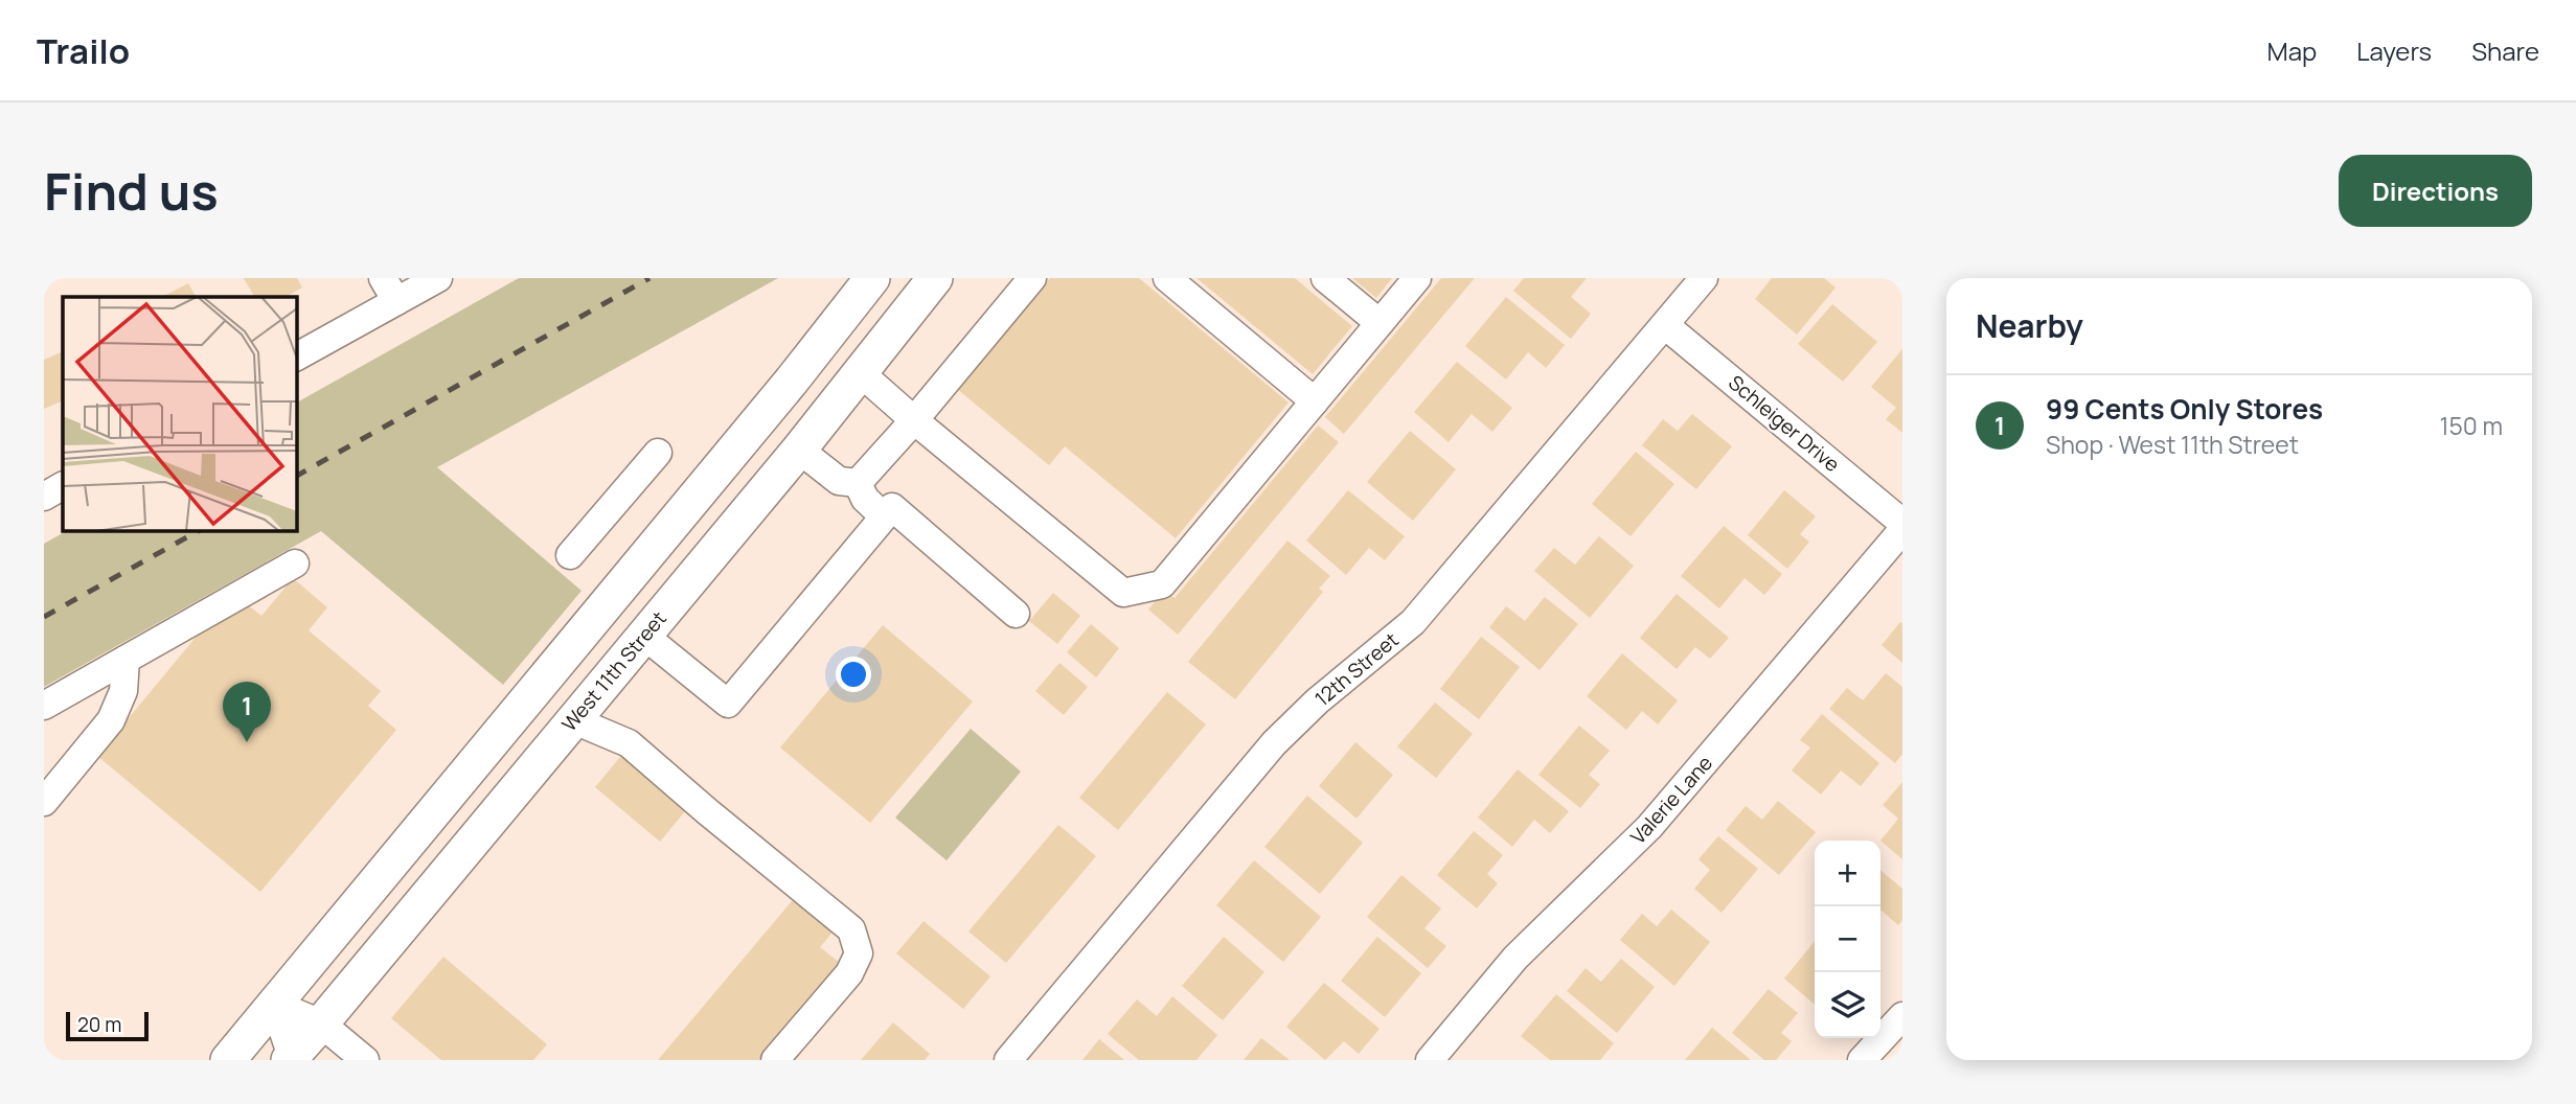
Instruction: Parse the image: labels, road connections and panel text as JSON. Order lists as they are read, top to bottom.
{
  "streets": {
    "main road": ["West 11th Street"],
    "street": ["Schleiger Drive", "12th Street", "Valerie Lane"]
  },
  "crossings": [
    ["Schleiger Drive", "12th Street"]
  ],
  "scale_bar": "20 m",
  "page": {
    "header": "Trailo",
    "nav": ["Map", "Layers", "Share"],
    "buttons": "Directions",
    "title": "Find us",
    "heading": "Nearby",
    "list": [
      {
        "mark": "1",
        "name": "99 Cents Only Stores",
        "note": "Shop · West 11th Street",
        "value": "150 m"
      }
    ],
    "pins": "1",
    "map_buttons": ["+", "−"],
    "scale": "20 m"
  }
}
